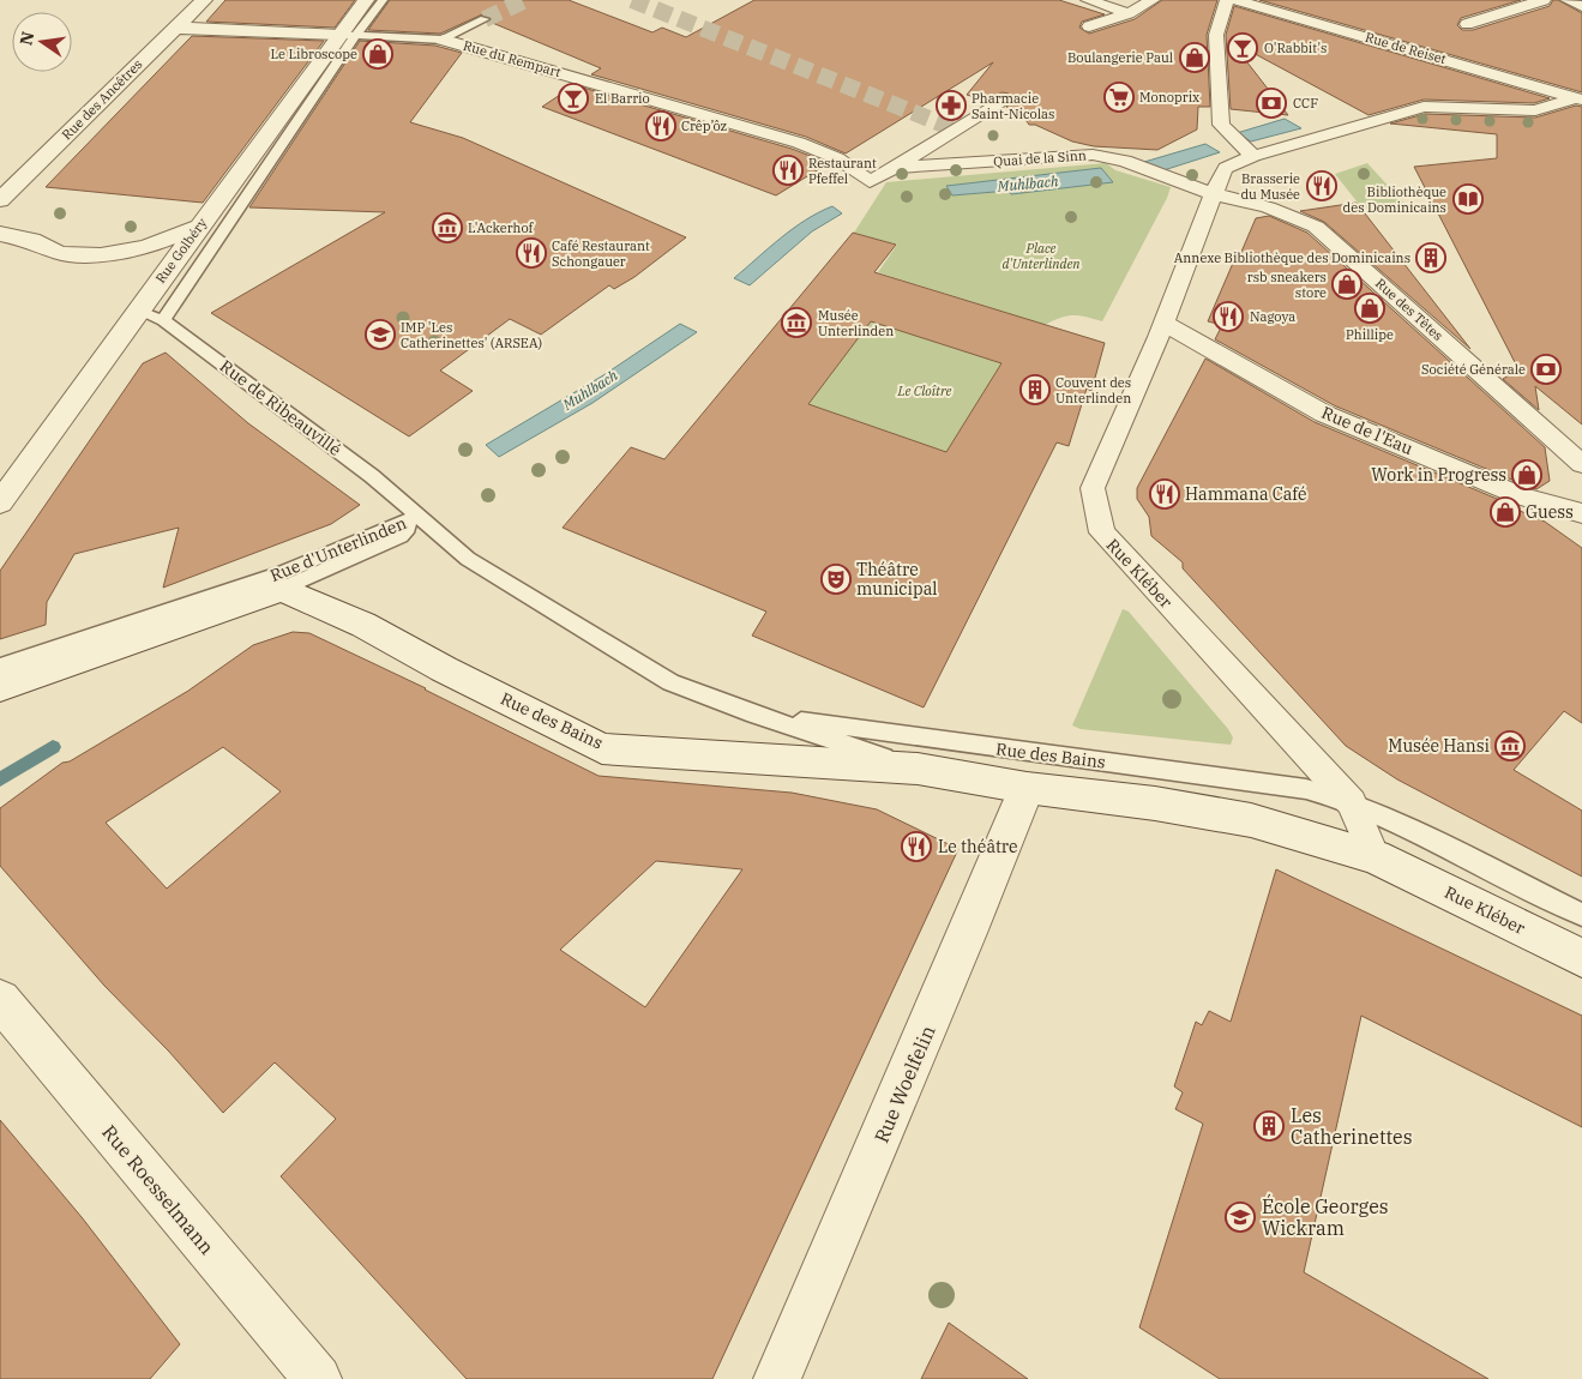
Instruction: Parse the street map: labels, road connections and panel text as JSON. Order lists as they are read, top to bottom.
{
  "streets": {
    "street": [
      "Rue de Reiset",
      "Rue du Rempart",
      "Rue des Ancêtres",
      "Quai de la Sinn",
      "Rue Golbéry",
      "Rue des Têtes",
      "Rue de l'Eau",
      "Rue d'Unterlinden",
      "Rue Kléber",
      "Rue des Bains",
      "Rue Woelfelin",
      "Rue Roesselmann"
    ],
    "lane": ["Rue de Ribeauvillé"]
  },
  "crossings": [
    ["Rue de Reiset", "Rue Kléber"],
    ["Rue du Rempart", "Rue des Ancêtres"],
    ["Rue du Rempart", "Quai de la Sinn"],
    ["Rue du Rempart", "Rue Golbéry"],
    ["Quai de la Sinn", "Rue des Têtes"],
    ["Quai de la Sinn", "Rue Kléber"],
    ["Rue Golbéry", "Rue de Ribeauvillé"],
    ["Rue des Têtes", "Rue Kléber"],
    ["Rue de Ribeauvillé", "Rue d'Unterlinden"],
    ["Rue de Ribeauvillé", "Rue des Bains"],
    ["Rue de l'Eau", "Rue Kléber"],
    ["Rue d'Unterlinden", "Rue des Bains"],
    ["Rue Kléber", "Rue des Bains"],
    ["Rue des Bains", "Rue Woelfelin"]
  ],
  "water": ["Muhlbach"],
  "parks": ["Place d'Unterlinden", "Le Cloître"],
  "places": {
    "bar": ["O'Rabbit's", "El Barrio"],
    "shop": [
      "Le Libroscope",
      "Boulangerie Paul",
      "rsb sneakers store",
      "Phillipe",
      "Work in Progress",
      "Guess"
    ],
    "supermarket": ["Monoprix"],
    "bank": ["CCF", "Société Générale"],
    "pharmacy": ["Pharmacie Saint-Nicolas"],
    "restaurant": [
      "Crêp’ôz",
      "Restaurant Pfeffel",
      "Brasserie du Musée",
      "Café Restaurant Schongauer",
      "Nagoya",
      "Hammana Café",
      "Le théâtre"
    ],
    "library": ["Bibliothèque des Dominicains"],
    "museum": ["L'Ackerhof", "Musée Unterlinden", "Musée Hansi"],
    "building": ["Annexe Bibliothèque des Dominicains", "Couvent des Unterlinden", "Les Catherinettes"],
    "school or university": ["IMP 'Les Catherinettes' (ARSEA)", "École Georges Wickram"],
    "theatre": ["Théâtre municipal"]
  },
  "north": "left"
}
